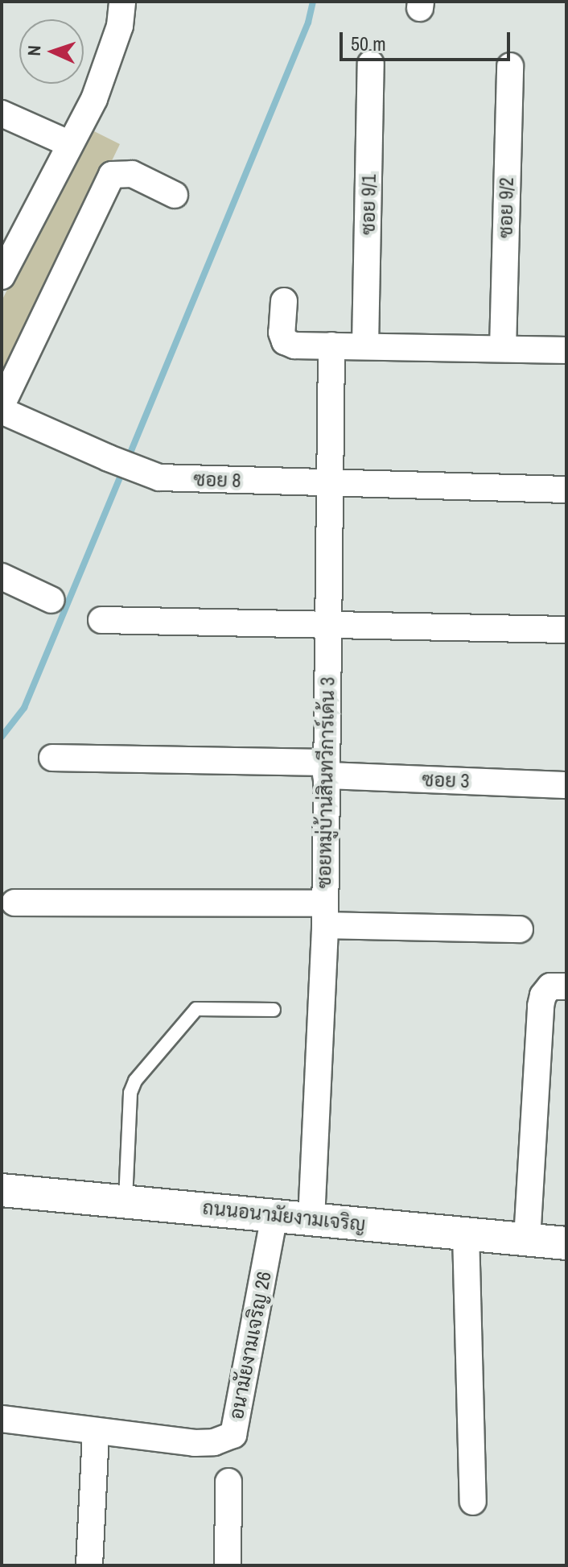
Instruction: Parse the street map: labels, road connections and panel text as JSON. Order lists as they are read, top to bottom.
{
  "streets": {
    "street": [
      "ซอย 9/1",
      "ซอย 9/2",
      "ซอย 8",
      "ซอย 3",
      "ซอยหมู่บ้าน่สินทวีการ์เด้น 3",
      "ถนนอนามัยงามเจริญ",
      "อนามัยงามเจริญ 26"
    ]
  },
  "crossings": [
    ["ซอย 8", "ซอยหมู่บ้าน่สินทวีการ์เด้น 3"],
    ["ซอย 3", "ซอยหมู่บ้าน่สินทวีการ์เด้น 3"],
    ["ซอยหมู่บ้าน่สินทวีการ์เด้น 3", "ถนนอนามัยงามเจริญ"],
    ["ถนนอนามัยงามเจริญ", "อนามัยงามเจริญ 26"]
  ],
  "scale_bar": "50 m",
  "north": "left"
}
